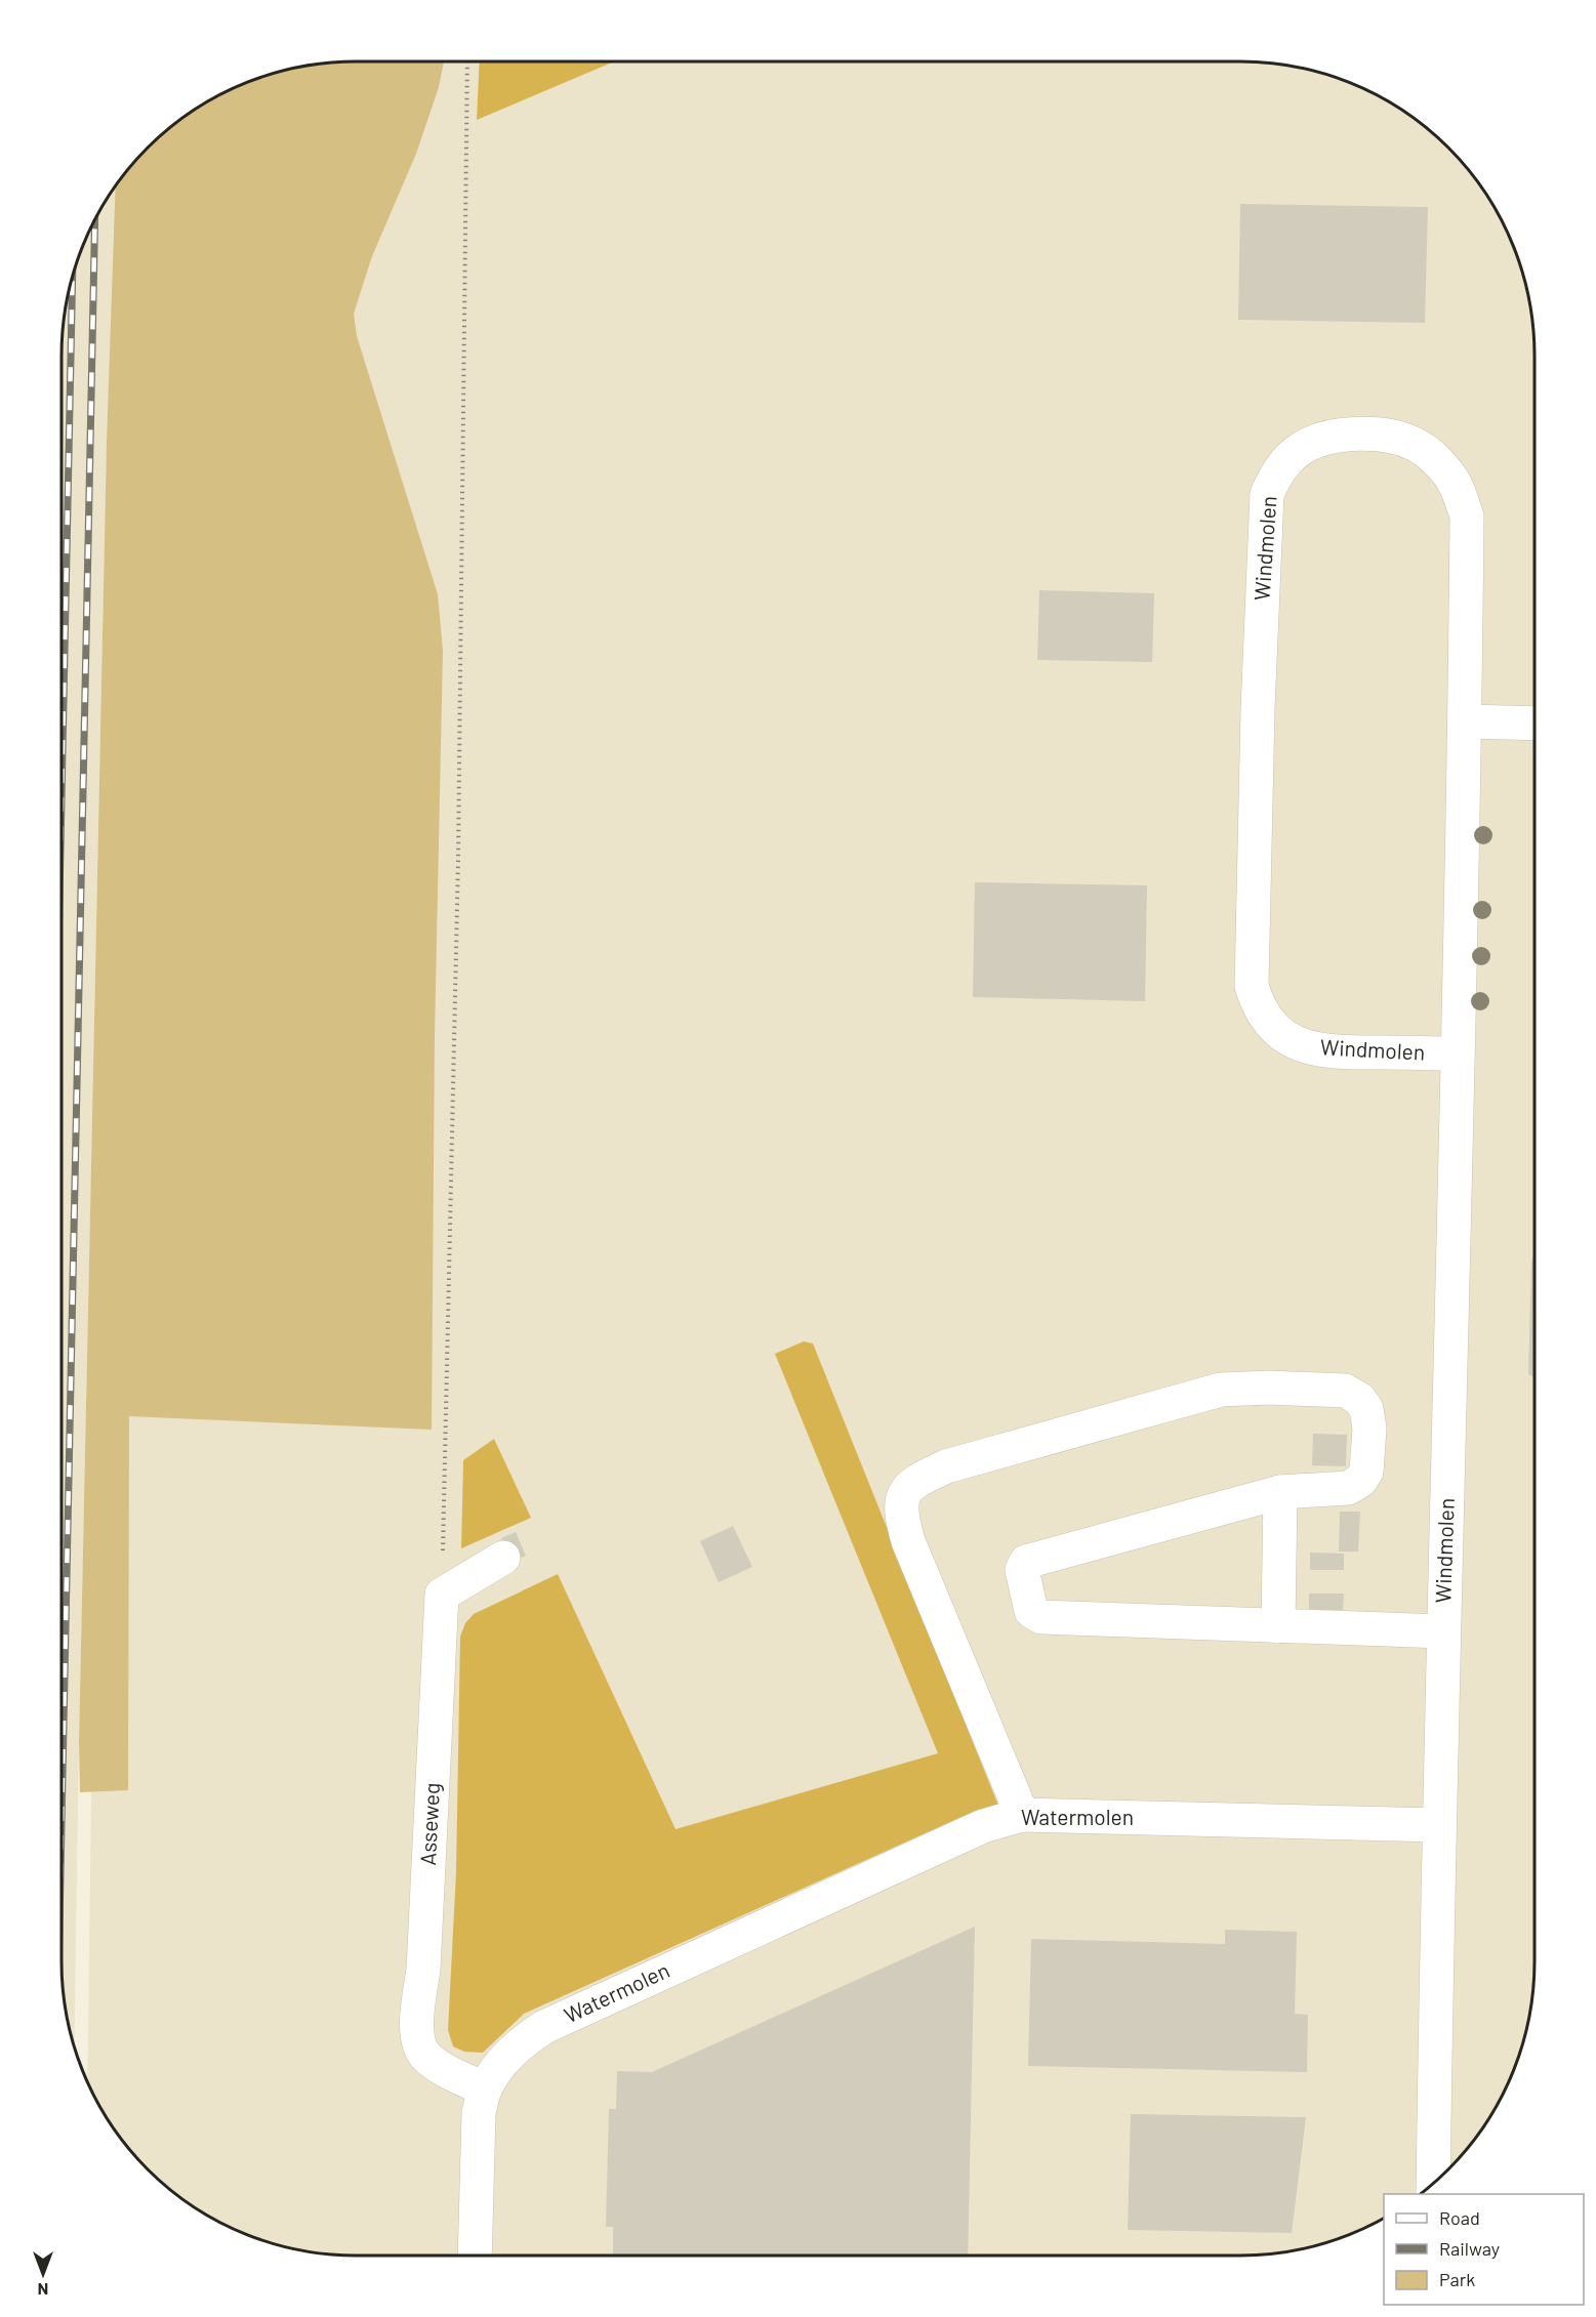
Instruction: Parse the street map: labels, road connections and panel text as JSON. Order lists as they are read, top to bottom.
{
  "streets": {
    "street": ["Windmolen", "Watermolen", "Asseweg"]
  },
  "crossings": [
    ["Windmolen", "Watermolen"],
    ["Watermolen", "Asseweg"]
  ],
  "legend": ["Road", "Railway", "Park"],
  "north": "bottom"
}
